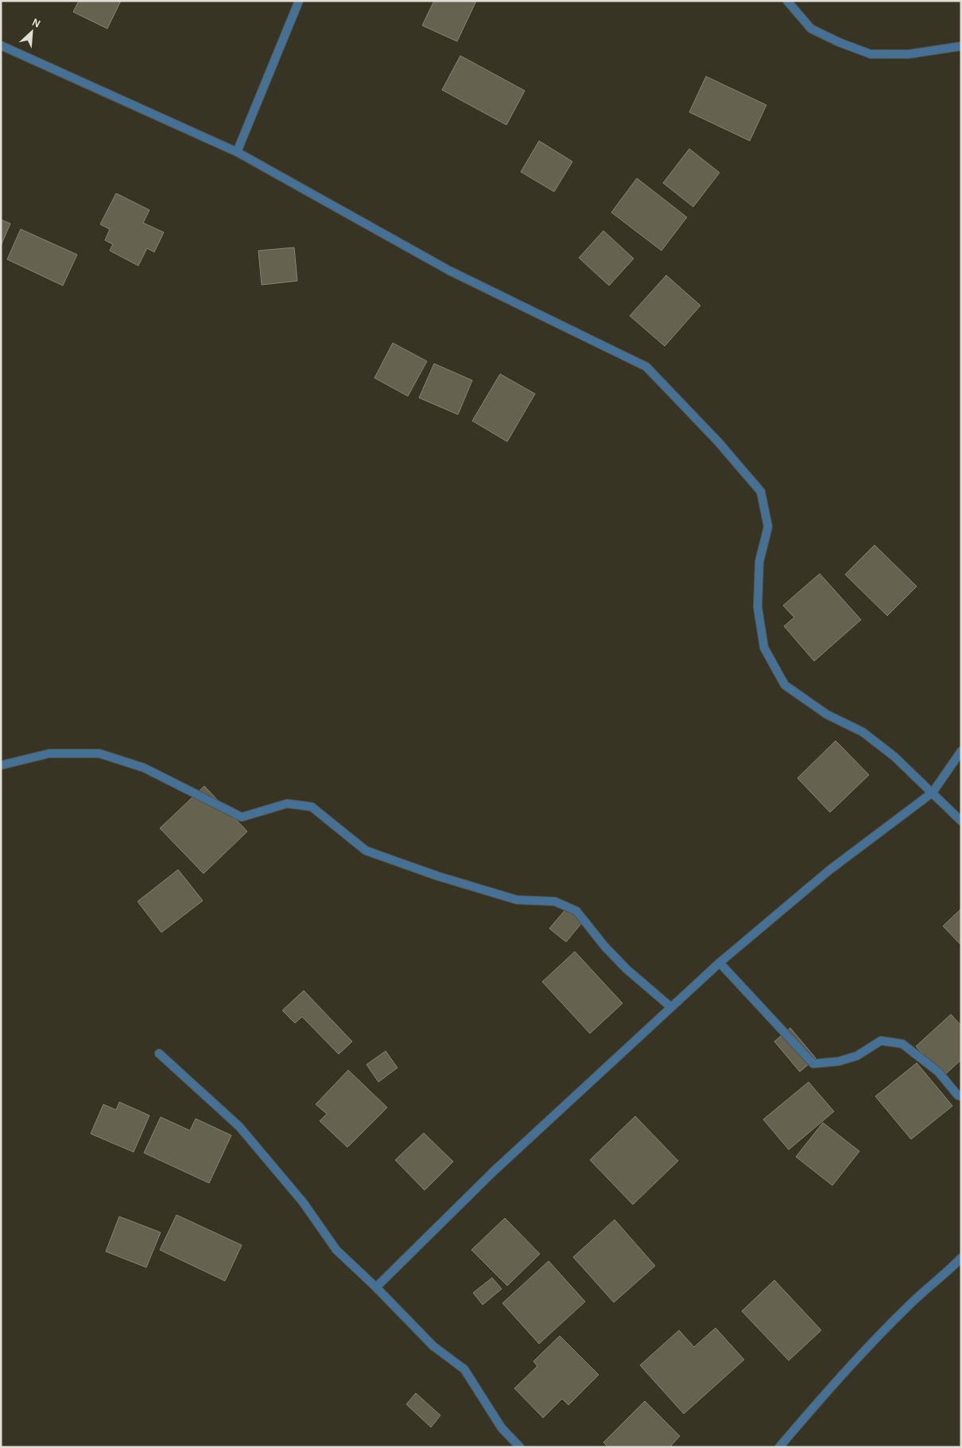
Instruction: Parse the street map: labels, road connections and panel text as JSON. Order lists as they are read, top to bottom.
{
  "north": "top right"
}
